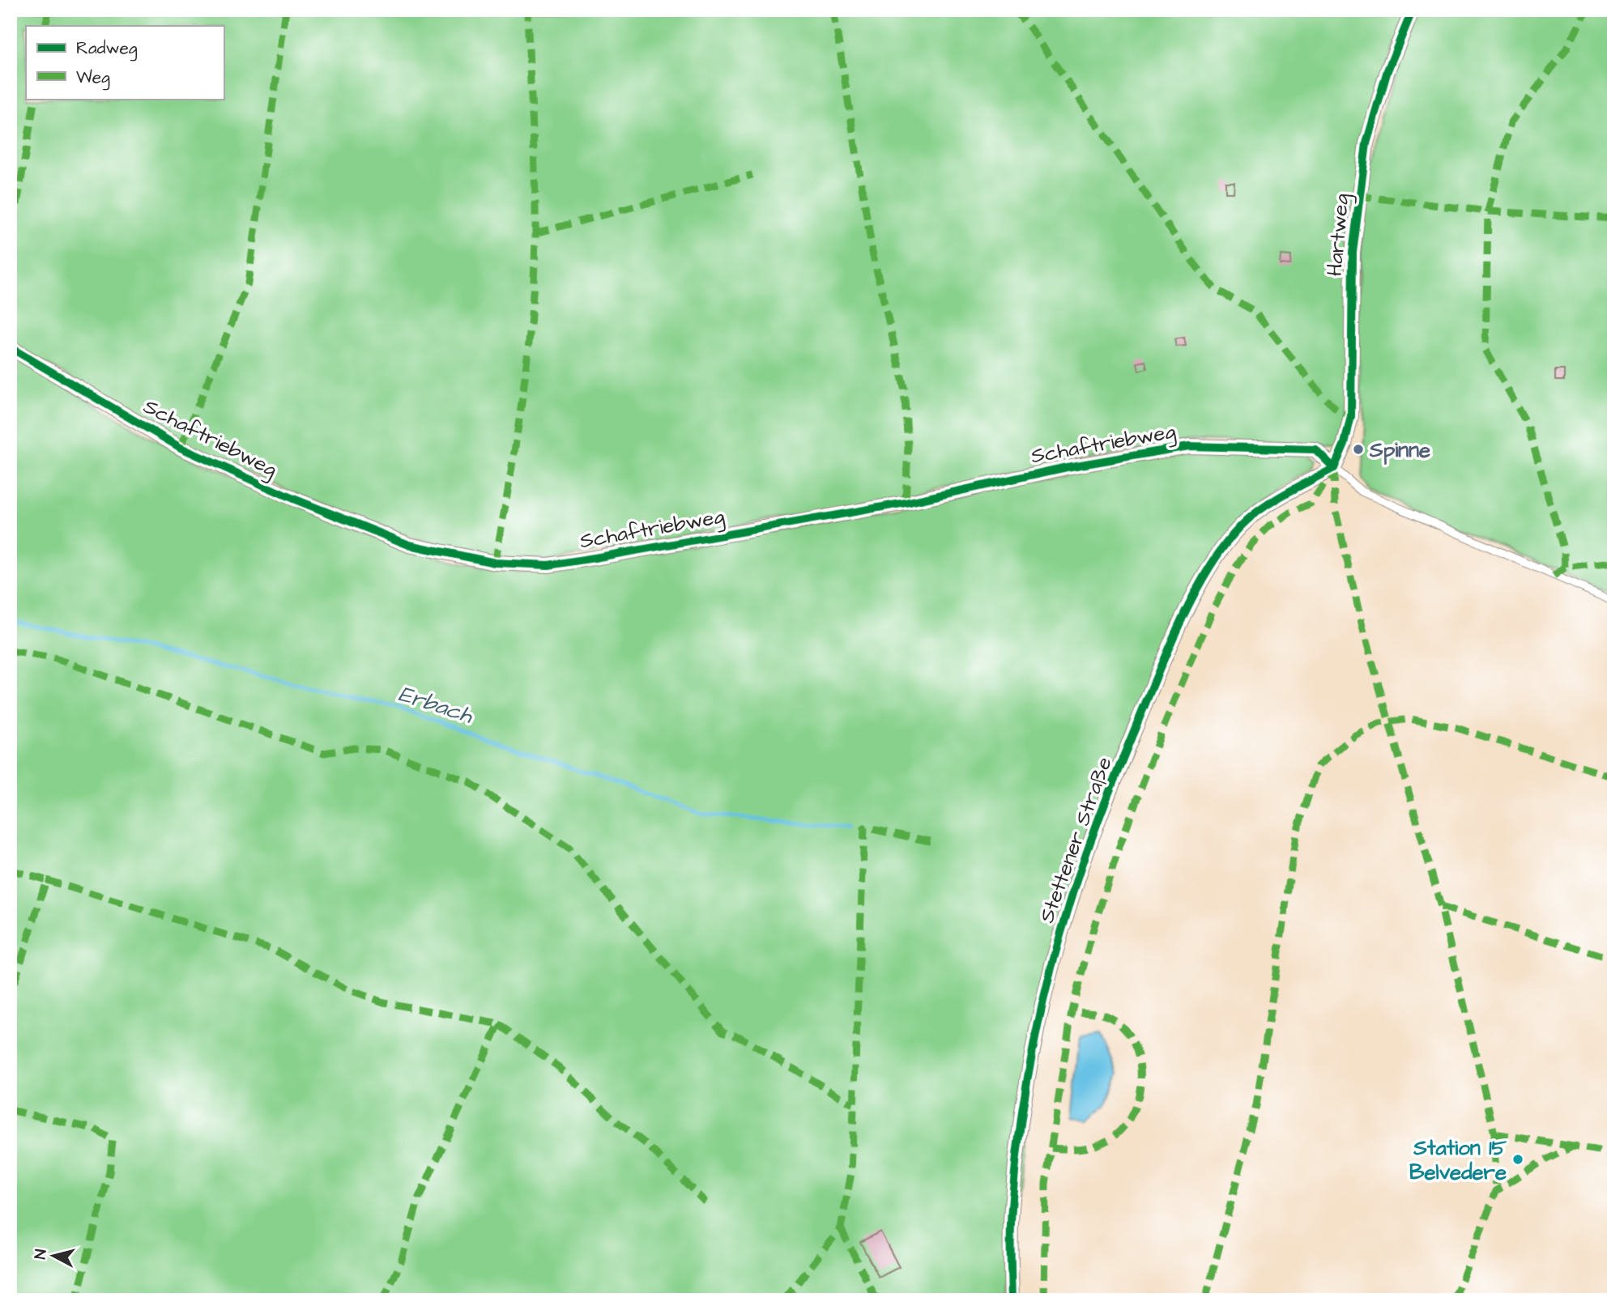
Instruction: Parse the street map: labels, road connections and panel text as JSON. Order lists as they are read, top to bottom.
{
  "streets": {
    "street": ["Hartweg", "Schaftriebweg", "Stettener Straße"]
  },
  "crossings": [
    ["Hartweg", "Schaftriebweg"],
    ["Hartweg", "Stettener Straße"],
    ["Schaftriebweg", "Stettener Straße"]
  ],
  "water": ["Erbach"],
  "places": ["Spinne", "Station 15 Belvedere"],
  "legend": ["Radweg", "Weg"],
  "north": "left"
}
